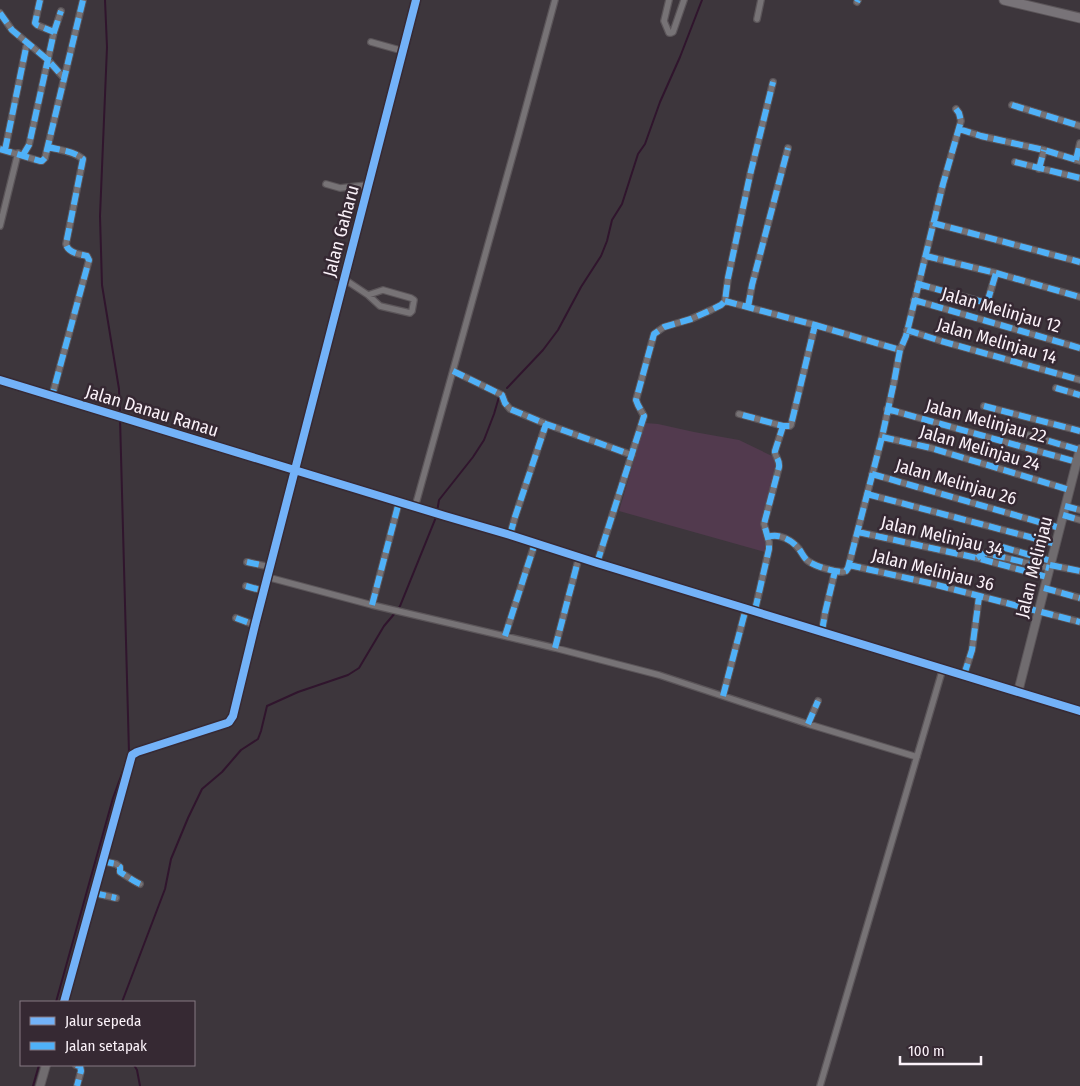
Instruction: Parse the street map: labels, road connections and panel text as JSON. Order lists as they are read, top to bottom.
{
  "streets": {
    "street": [
      "Jalan Gaharu",
      "Jalan Melinjau 12",
      "Jalan Melinjau 14",
      "Jalan Danau Ranau",
      "Jalan Melinjau 22",
      "Jalan Melinjau 24",
      "Jalan Melinjau 26",
      "Jalan Melinjau 34",
      "Jalan Melinjau",
      "Jalan Melinjau 36"
    ]
  },
  "crossings": [
    ["Jalan Gaharu", "Jalan Danau Ranau"],
    ["Jalan Danau Ranau", "Jalan Melinjau"],
    ["Jalan Melinjau 22", "Jalan Melinjau"],
    ["Jalan Melinjau 24", "Jalan Melinjau"],
    ["Jalan Melinjau 26", "Jalan Melinjau"],
    ["Jalan Melinjau 34", "Jalan Melinjau"],
    ["Jalan Melinjau", "Jalan Melinjau 36"]
  ],
  "legend": ["Jalur sepeda", "Jalan setapak"],
  "scale_bar": "100 m"
}
